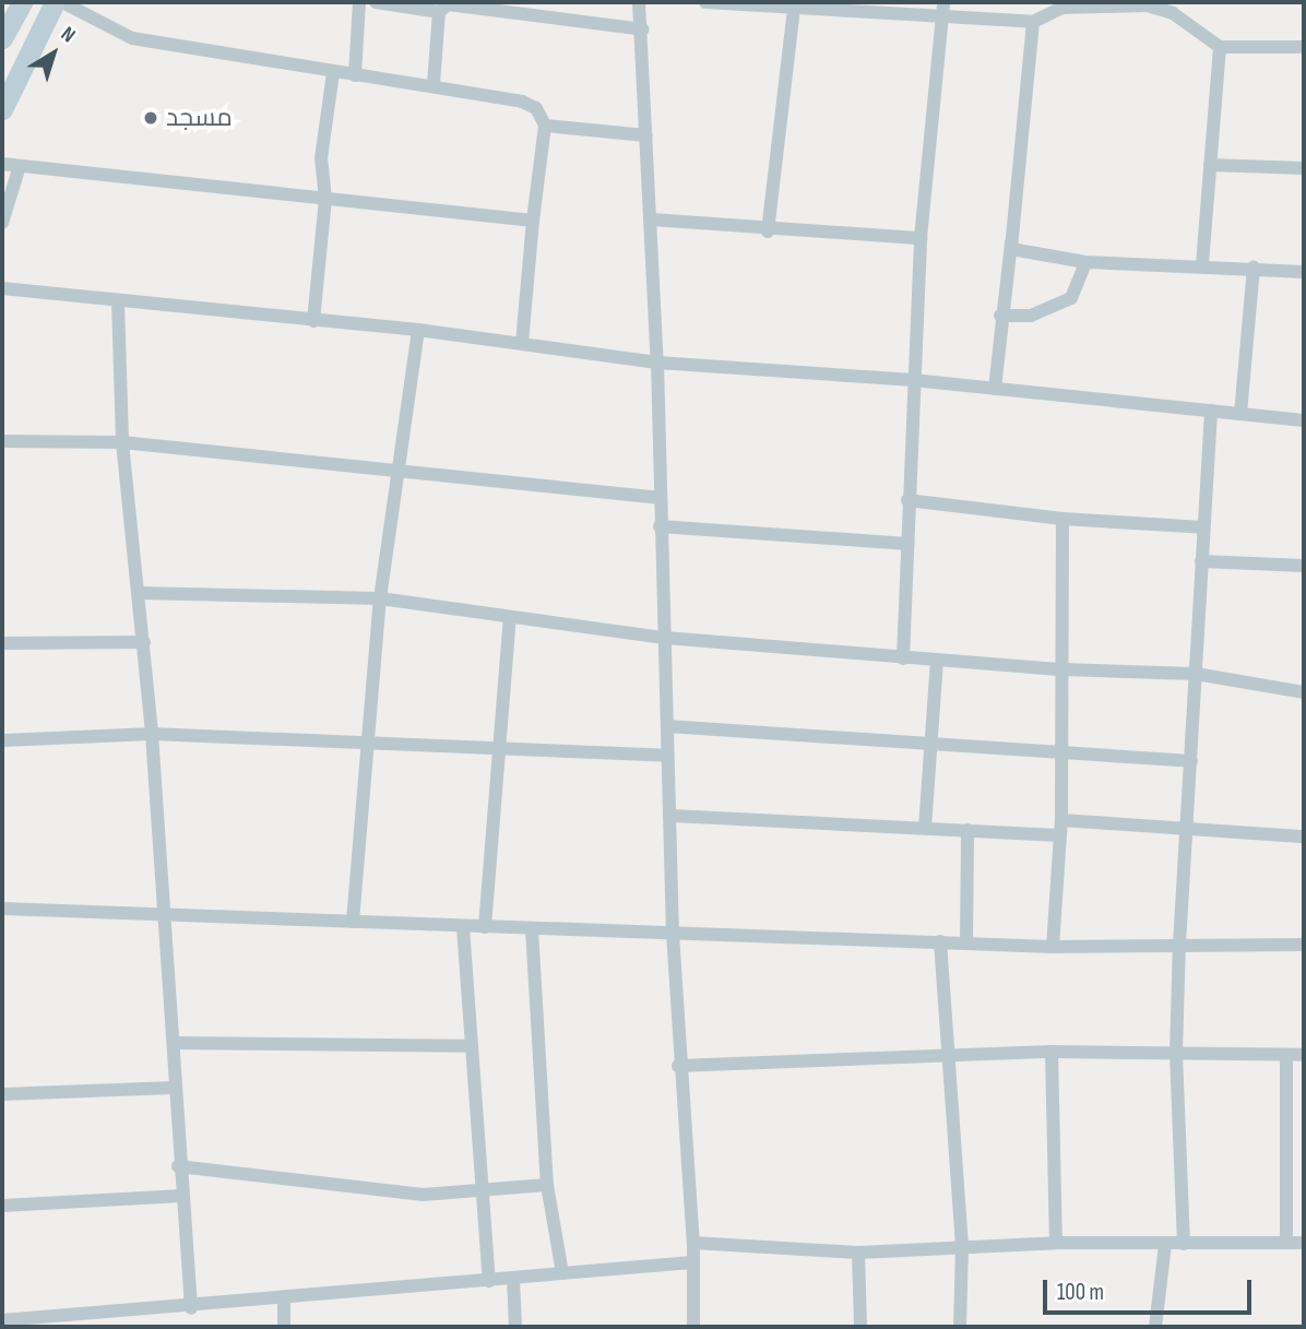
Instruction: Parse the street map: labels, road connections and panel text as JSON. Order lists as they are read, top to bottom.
{
  "places": ["مسجد"],
  "scale_bar": "100 m",
  "north": "top right"
}
